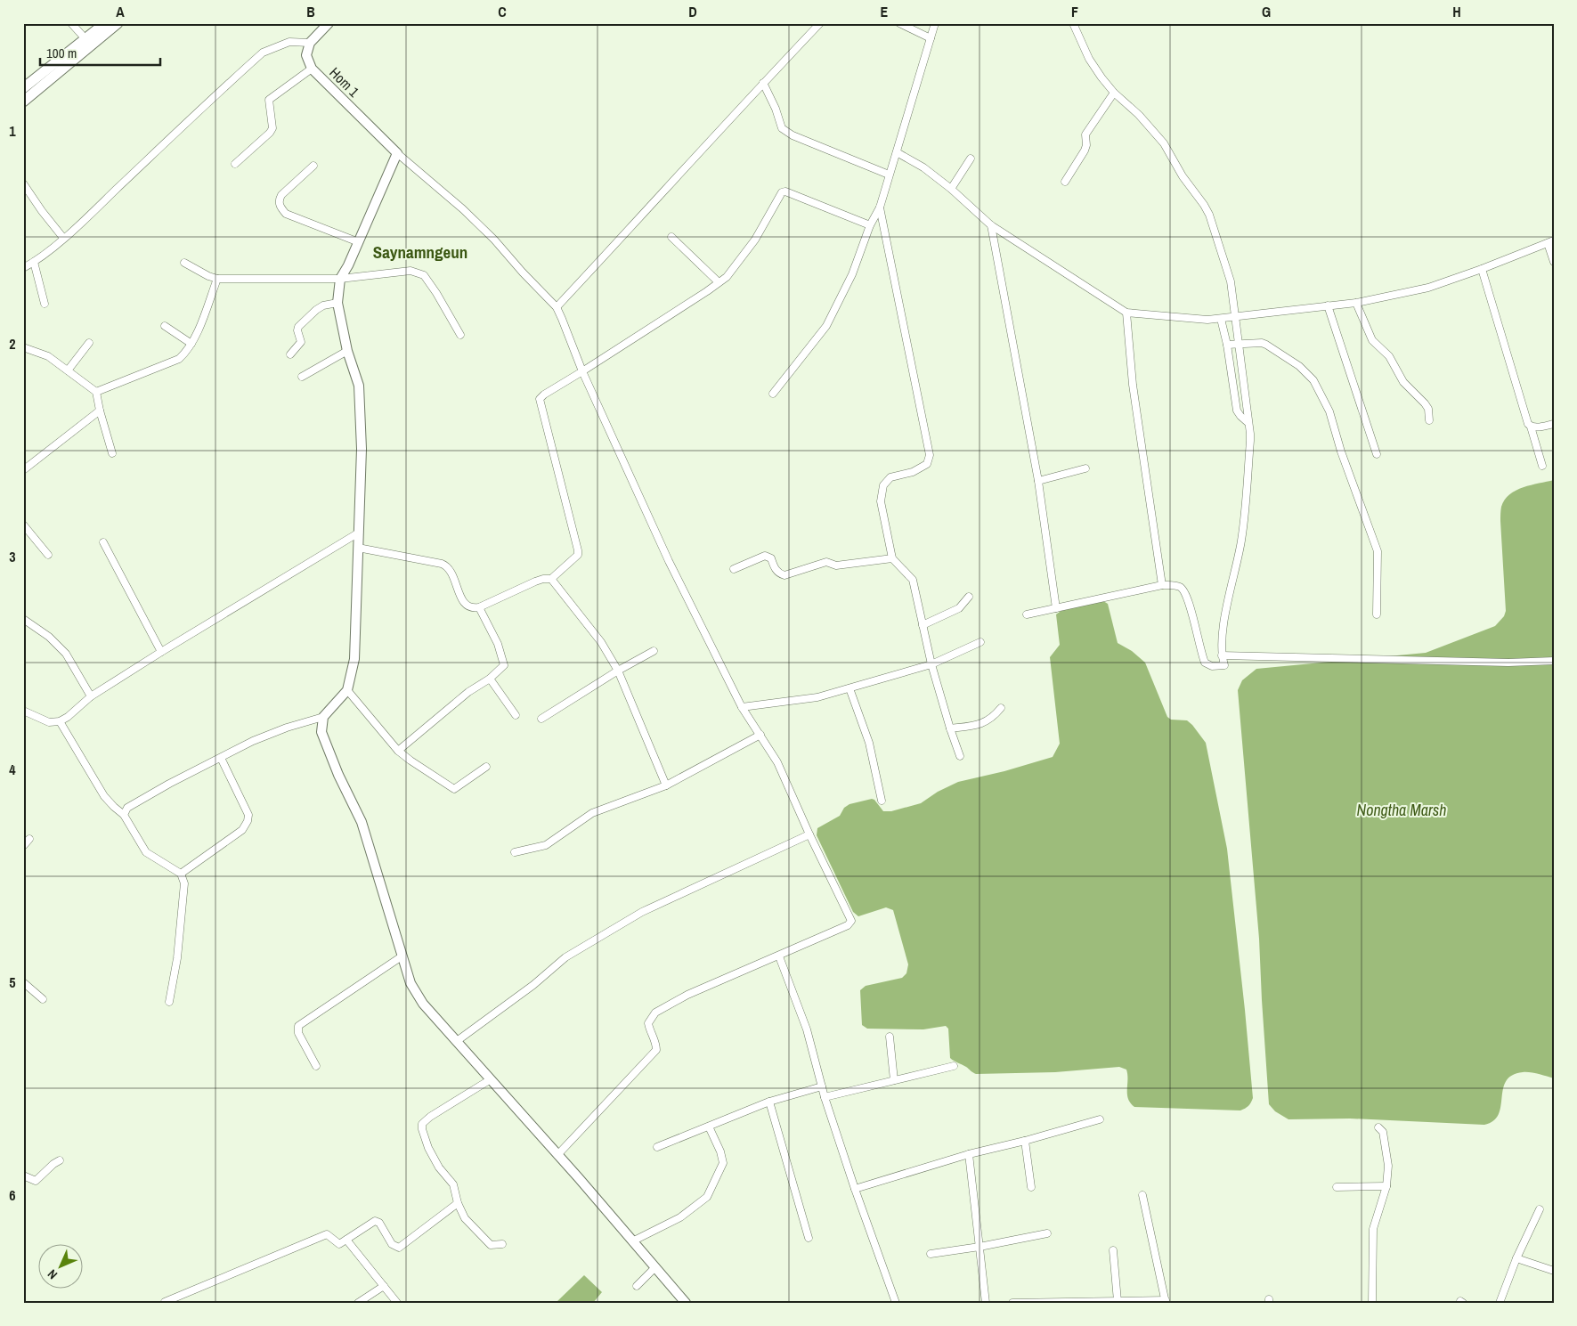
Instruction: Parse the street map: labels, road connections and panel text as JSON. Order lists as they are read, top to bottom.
{
  "streets": {
    "street": ["Hom 1"]
  },
  "districts": ["Saynamngeun"],
  "water": ["Nongtha Marsh"],
  "scale_bar": "100 m",
  "north": "bottom left",
  "grid": {
    "columns": [
      "A",
      "B",
      "C",
      "D",
      "E",
      "F",
      "G",
      "H"
    ],
    "rows": [
      "1",
      "2",
      "3",
      "4",
      "5",
      "6"
    ]
  }
}
